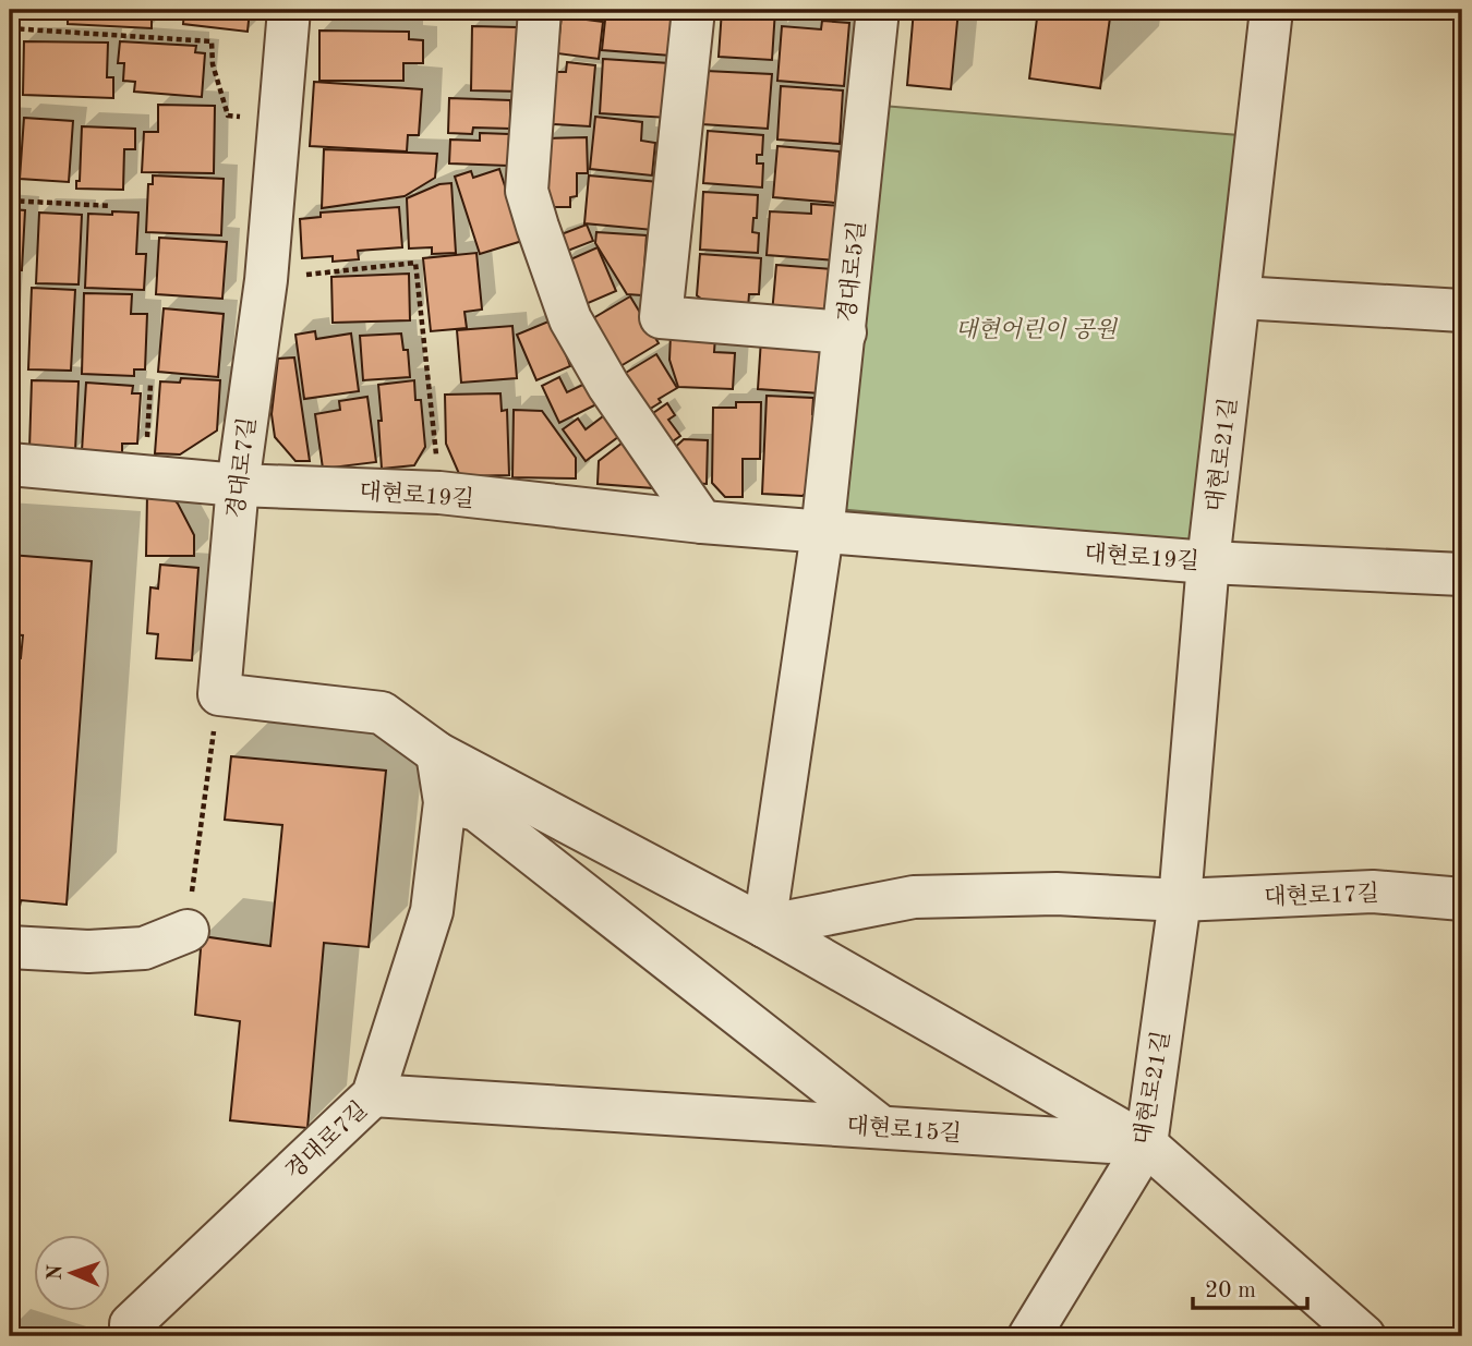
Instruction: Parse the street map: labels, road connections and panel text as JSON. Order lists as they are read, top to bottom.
{
  "streets": {
    "street": [
      "경대로5길",
      "대현로21길",
      "경대로7길",
      "대현로19길",
      "대현로17길",
      "대현로15길"
    ]
  },
  "crossings": [
    ["경대로5길", "대현로19길"],
    ["대현로21길", "대현로19길"],
    ["대현로21길", "대현로17길"],
    ["대현로21길", "대현로15길"],
    ["경대로7길", "대현로19길"],
    ["경대로7길", "대현로15길"]
  ],
  "parks": ["대현어린이 공원"],
  "scale_bar": "20 m",
  "north": "left"
}
